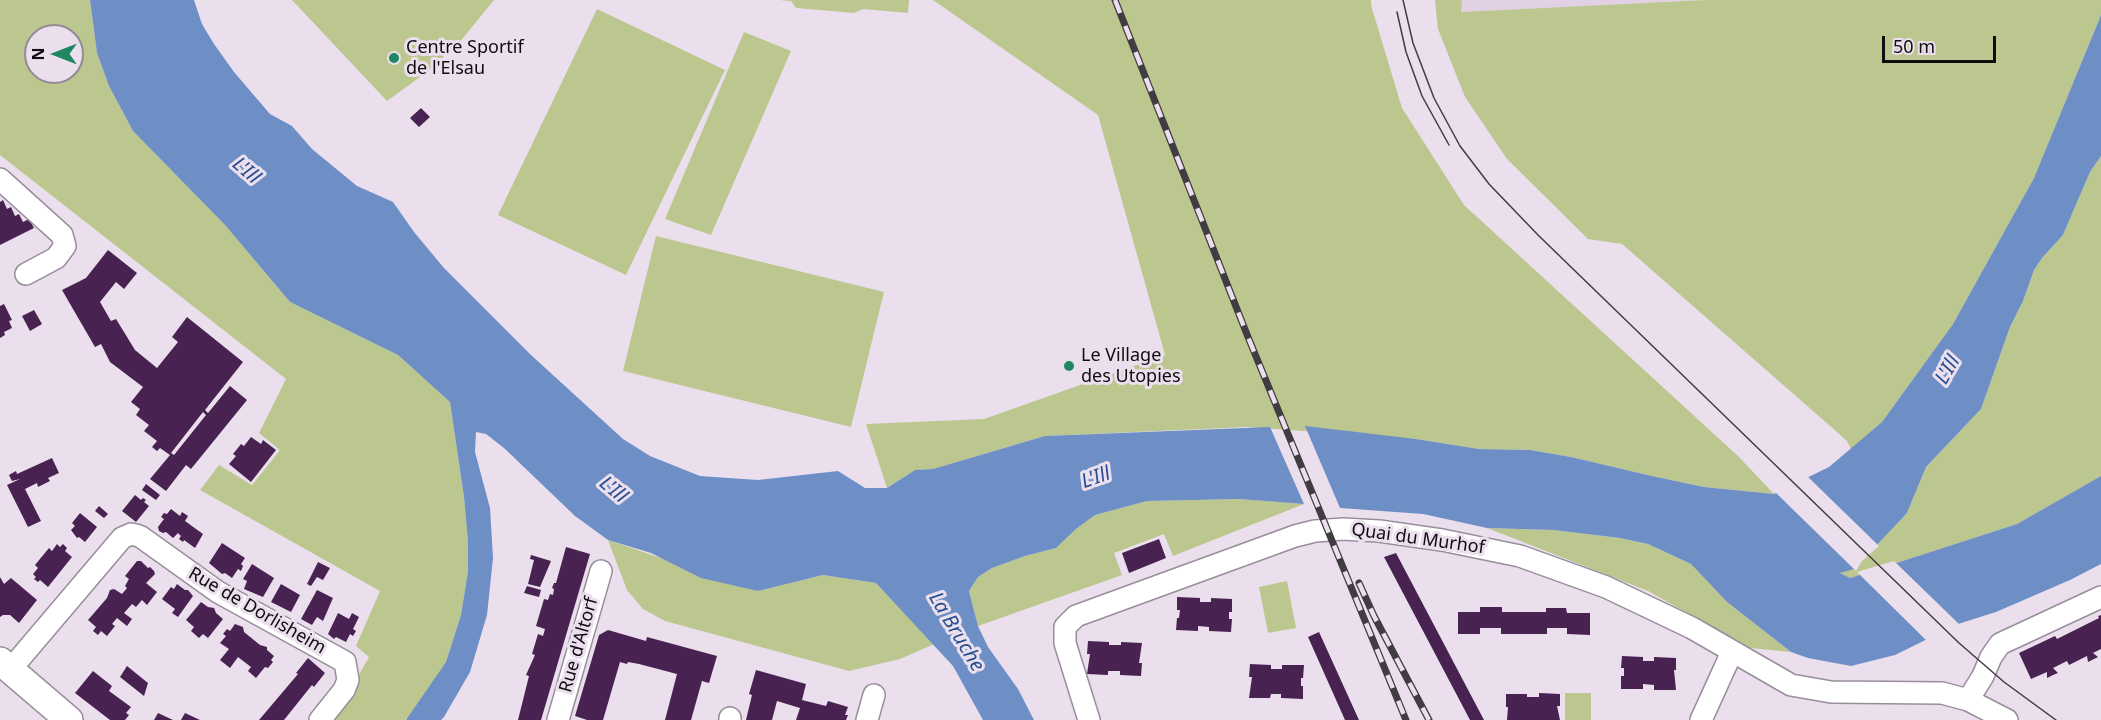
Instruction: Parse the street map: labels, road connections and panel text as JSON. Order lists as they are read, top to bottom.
{
  "streets": {
    "street": ["Quai du Murhof", "Rue de Dorlisheim", "Rue d'Altorf"]
  },
  "water": ["L'Ill", "La Bruche"],
  "places": ["Centre Sportif de l'Elsau", "Le Village des Utopies"],
  "scale_bar": "50 m",
  "north": "left"
}
